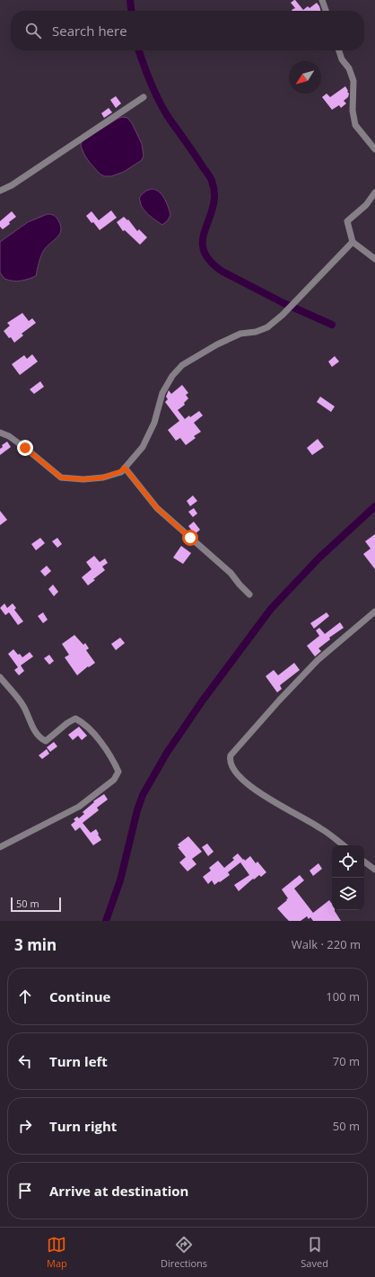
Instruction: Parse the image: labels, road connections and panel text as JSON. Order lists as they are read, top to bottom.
{
  "scale_bar": "50 m",
  "north": "bottom left",
  "page": {
    "search": "Search here",
    "scale": "50 m",
    "heading": ["3 min", "Walk · 220 m"],
    "list": [
      ["Continue", "100 m"],
      ["Turn left", "70 m"],
      ["Turn right", "50 m"],
      "Arrive at destination"
    ],
    "nav": ["Map", "Directions", "Saved"]
  }
}
